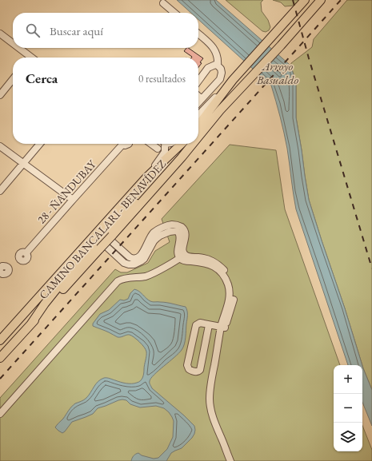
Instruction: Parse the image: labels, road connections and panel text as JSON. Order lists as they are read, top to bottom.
{
  "streets": {
    "main road": ["CAMINO BANCALARI - BENAVÍDEZ"],
    "street": ["28 - ÑANDUBAY"]
  },
  "water": ["Arroyo Basualdo"],
  "page": {
    "search": "Buscar aquí",
    "heading": ["Cerca", "0 resultados"],
    "map_buttons": ["+", "−"]
  }
}
